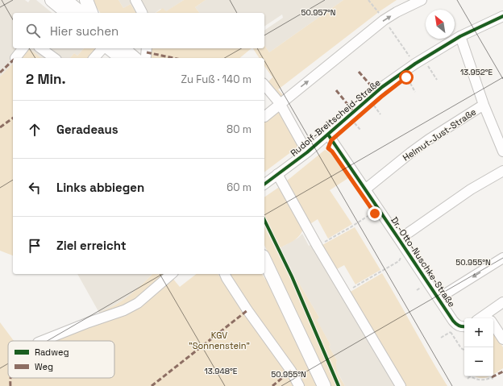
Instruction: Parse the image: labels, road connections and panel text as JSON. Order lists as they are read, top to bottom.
{
  "streets": {
    "street": ["Rudolf-Breitscheid-Straße", "Helmut-Just-Straße", "Dr.-Otto-Nuschke-Straße"]
  },
  "crossings": [
    ["Rudolf-Breitscheid-Straße", "Dr.-Otto-Nuschke-Straße"],
    ["Helmut-Just-Straße", "Dr.-Otto-Nuschke-Straße"]
  ],
  "parks": ["KGV \"Sonnenstein\""],
  "legend": ["Radweg", "Weg"],
  "north": "top left",
  "page": {
    "search": "Hier suchen",
    "heading": ["2 Min.", "Zu Fuß · 140 m"],
    "list": [
      ["Geradeaus", "80 m"],
      ["Links abbiegen", "60 m"],
      "Ziel erreicht"
    ],
    "map_buttons": ["+", "−"]
  },
  "coordinates": [
    "50.957°N",
    "13.952°E",
    "50.955°N",
    "13.948°E"
  ]
}
